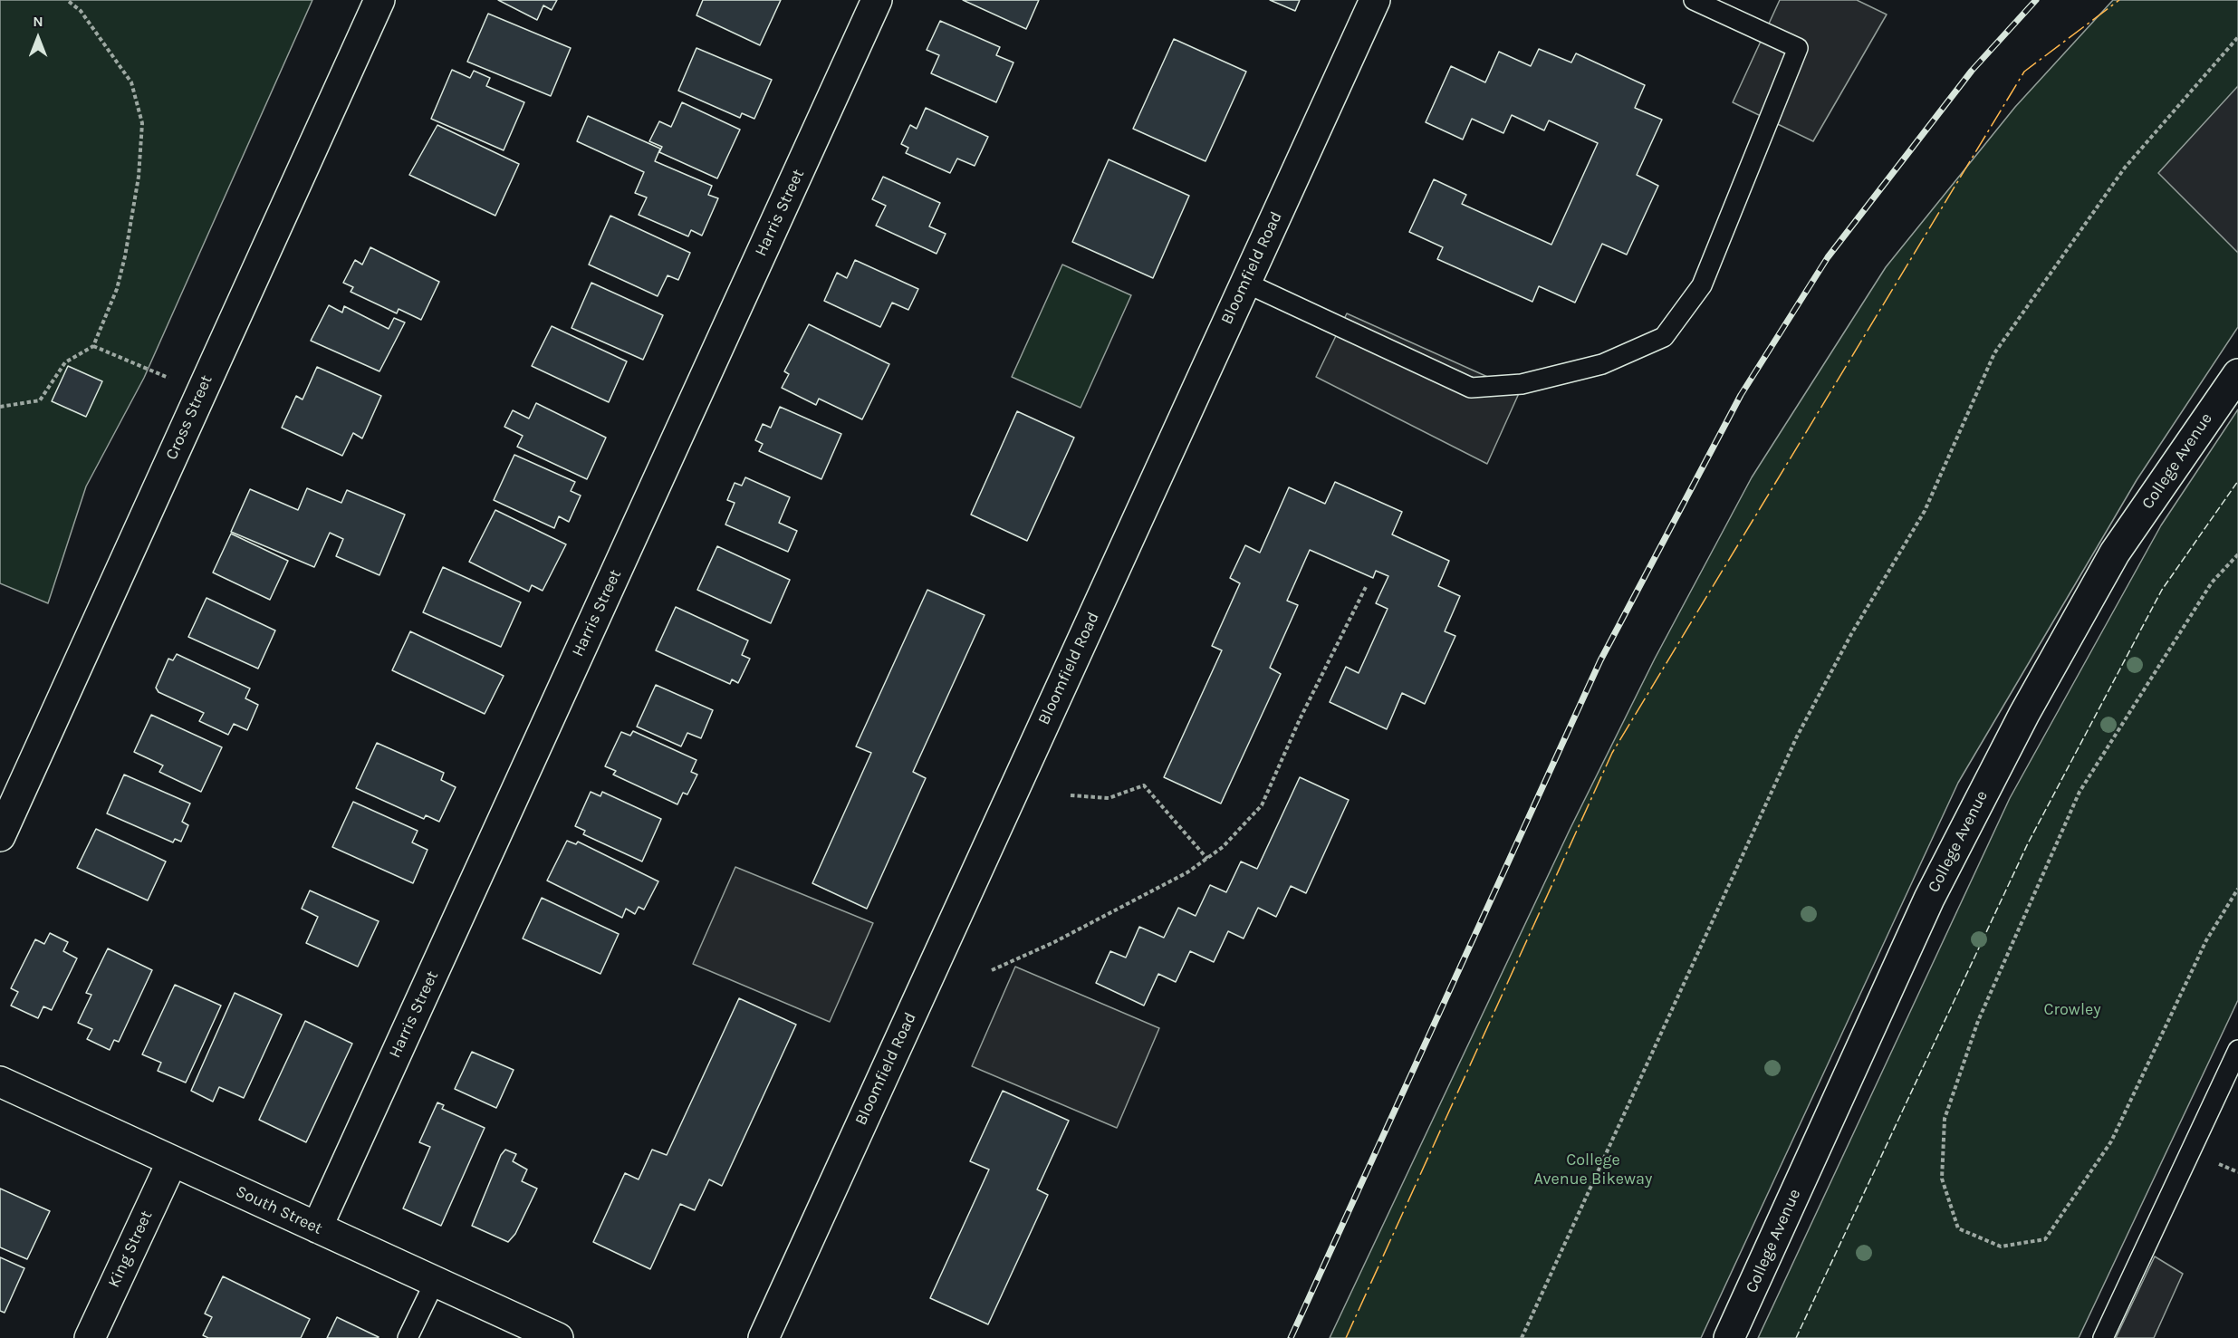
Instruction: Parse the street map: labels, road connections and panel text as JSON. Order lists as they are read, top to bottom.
{
  "streets": {
    "street": [
      "Harris Street",
      "Bloomfield Road",
      "Cross Street",
      "College Avenue",
      "South Street",
      "King Street"
    ]
  },
  "crossings": [
    ["Harris Street", "South Street"],
    ["South Street", "King Street"]
  ],
  "parks": ["Crowley", "College Avenue Bikeway"],
  "north": "top"
}
